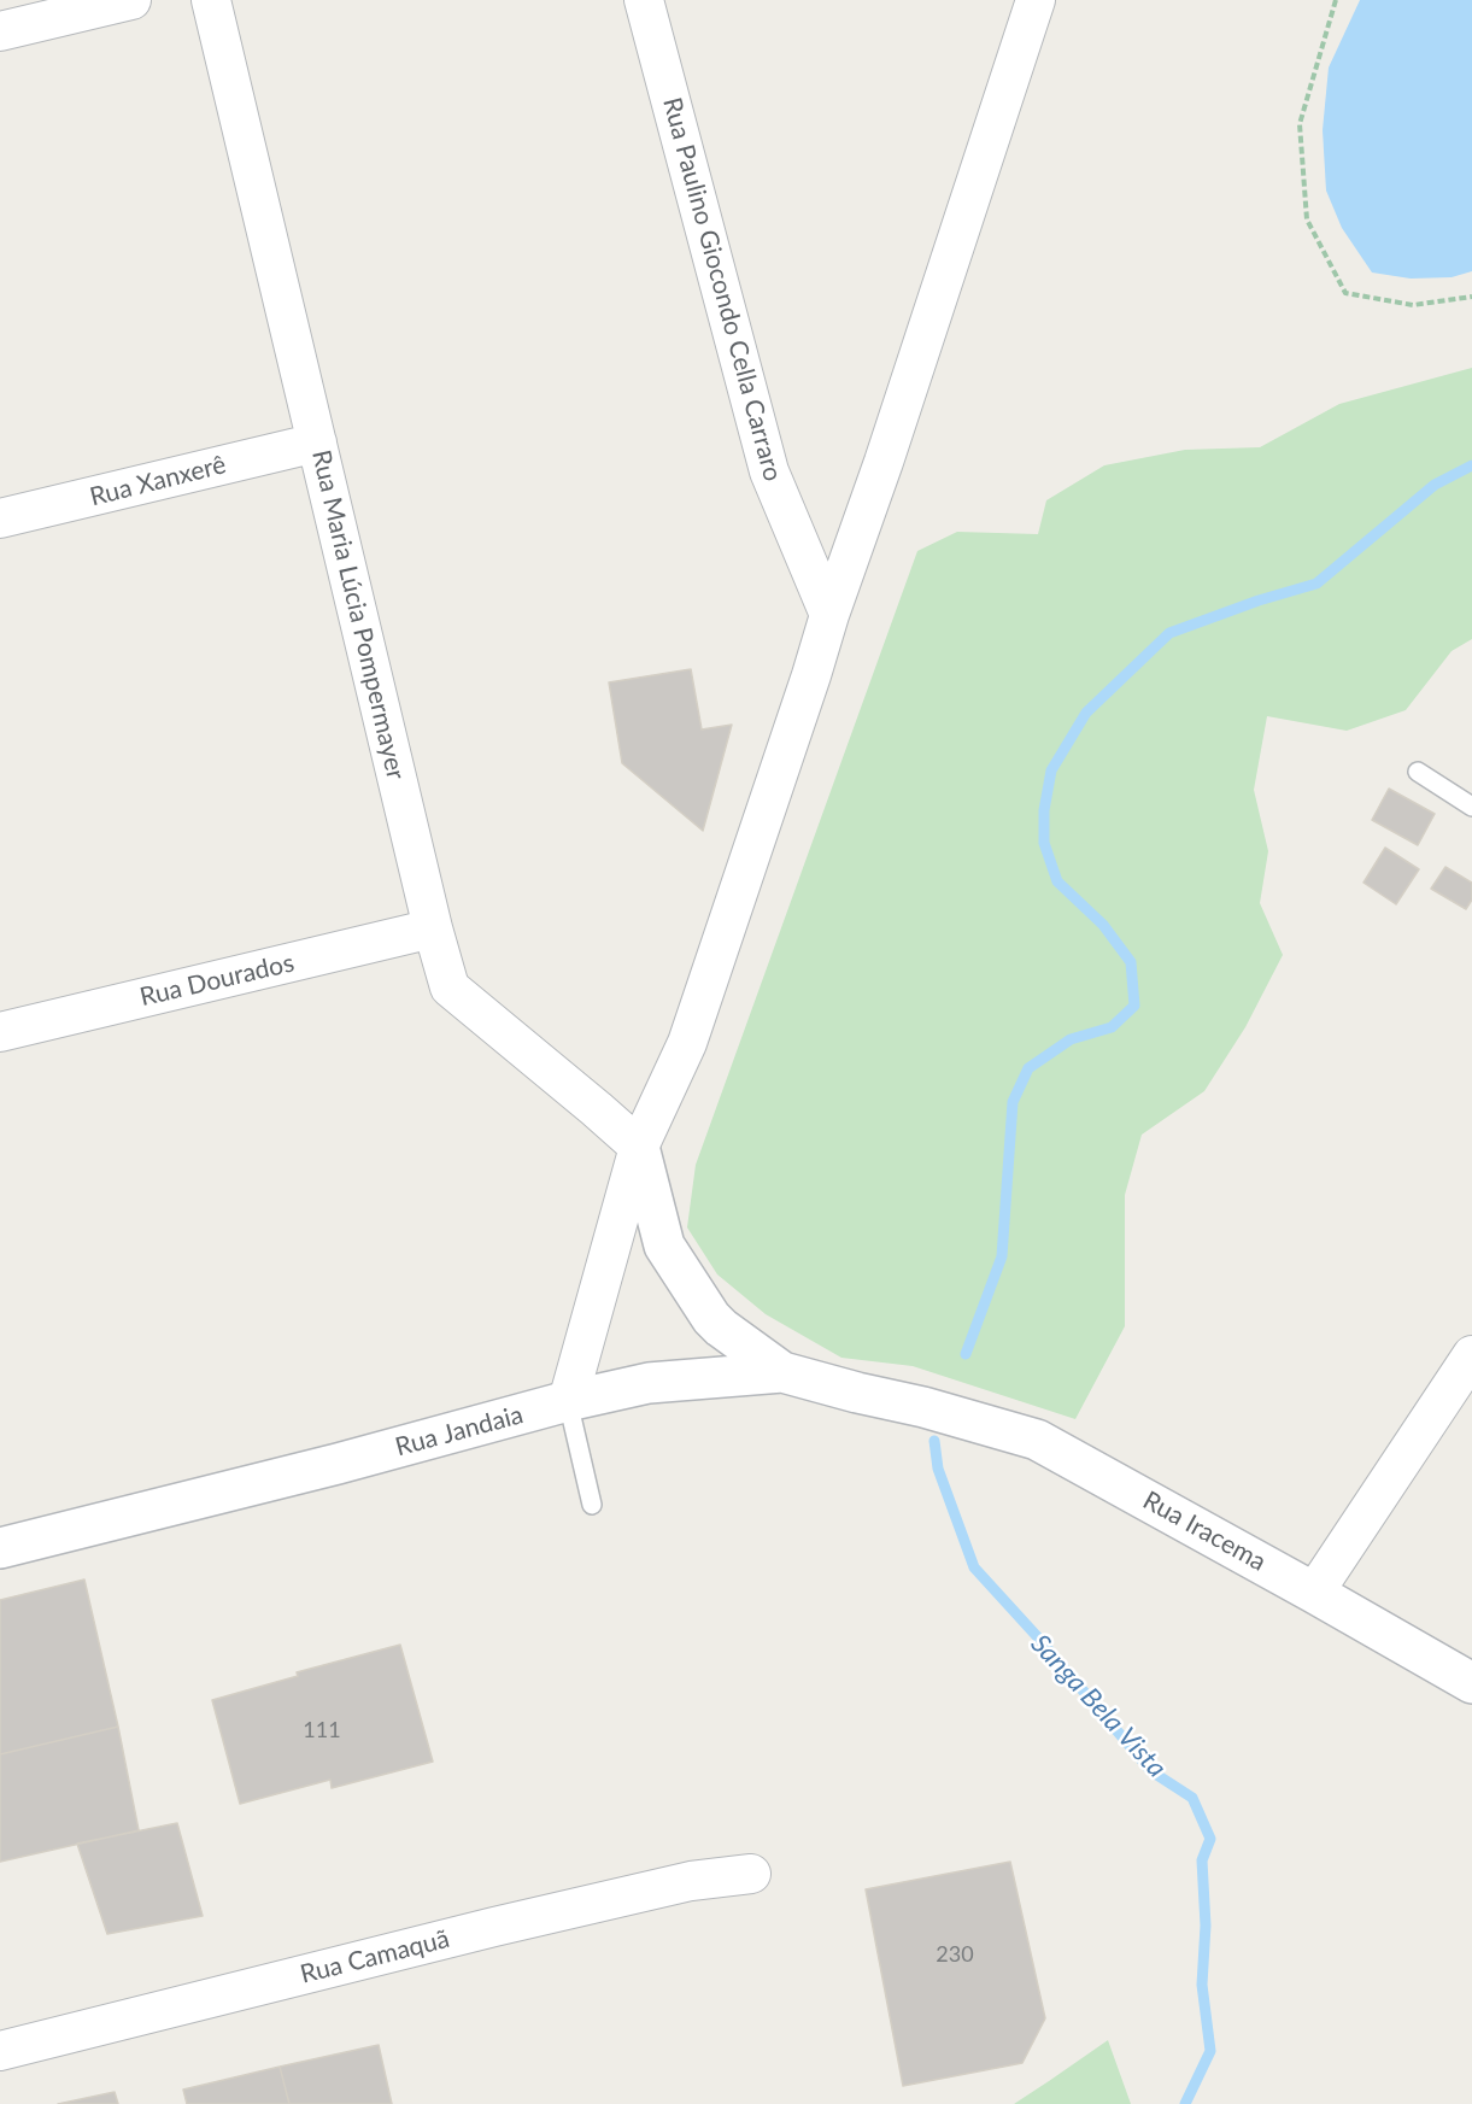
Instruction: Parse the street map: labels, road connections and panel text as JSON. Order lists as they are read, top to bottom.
{
  "streets": {
    "street": [
      "Rua Paulino Giocondo Cella Carraro",
      "Rua Xanxerê",
      "Rua Maria Lúcia Pompermayer",
      "Rua Dourados",
      "Rua Jandaia",
      "Rua Iracema",
      "Rua Camaquã"
    ]
  },
  "crossings": [
    ["Rua Xanxerê", "Rua Maria Lúcia Pompermayer"],
    ["Rua Maria Lúcia Pompermayer", "Rua Dourados"],
    ["Rua Jandaia", "Rua Iracema"]
  ],
  "water": ["Sanga Bela Vista"],
  "house_numbers": ["111", "230"]
}
